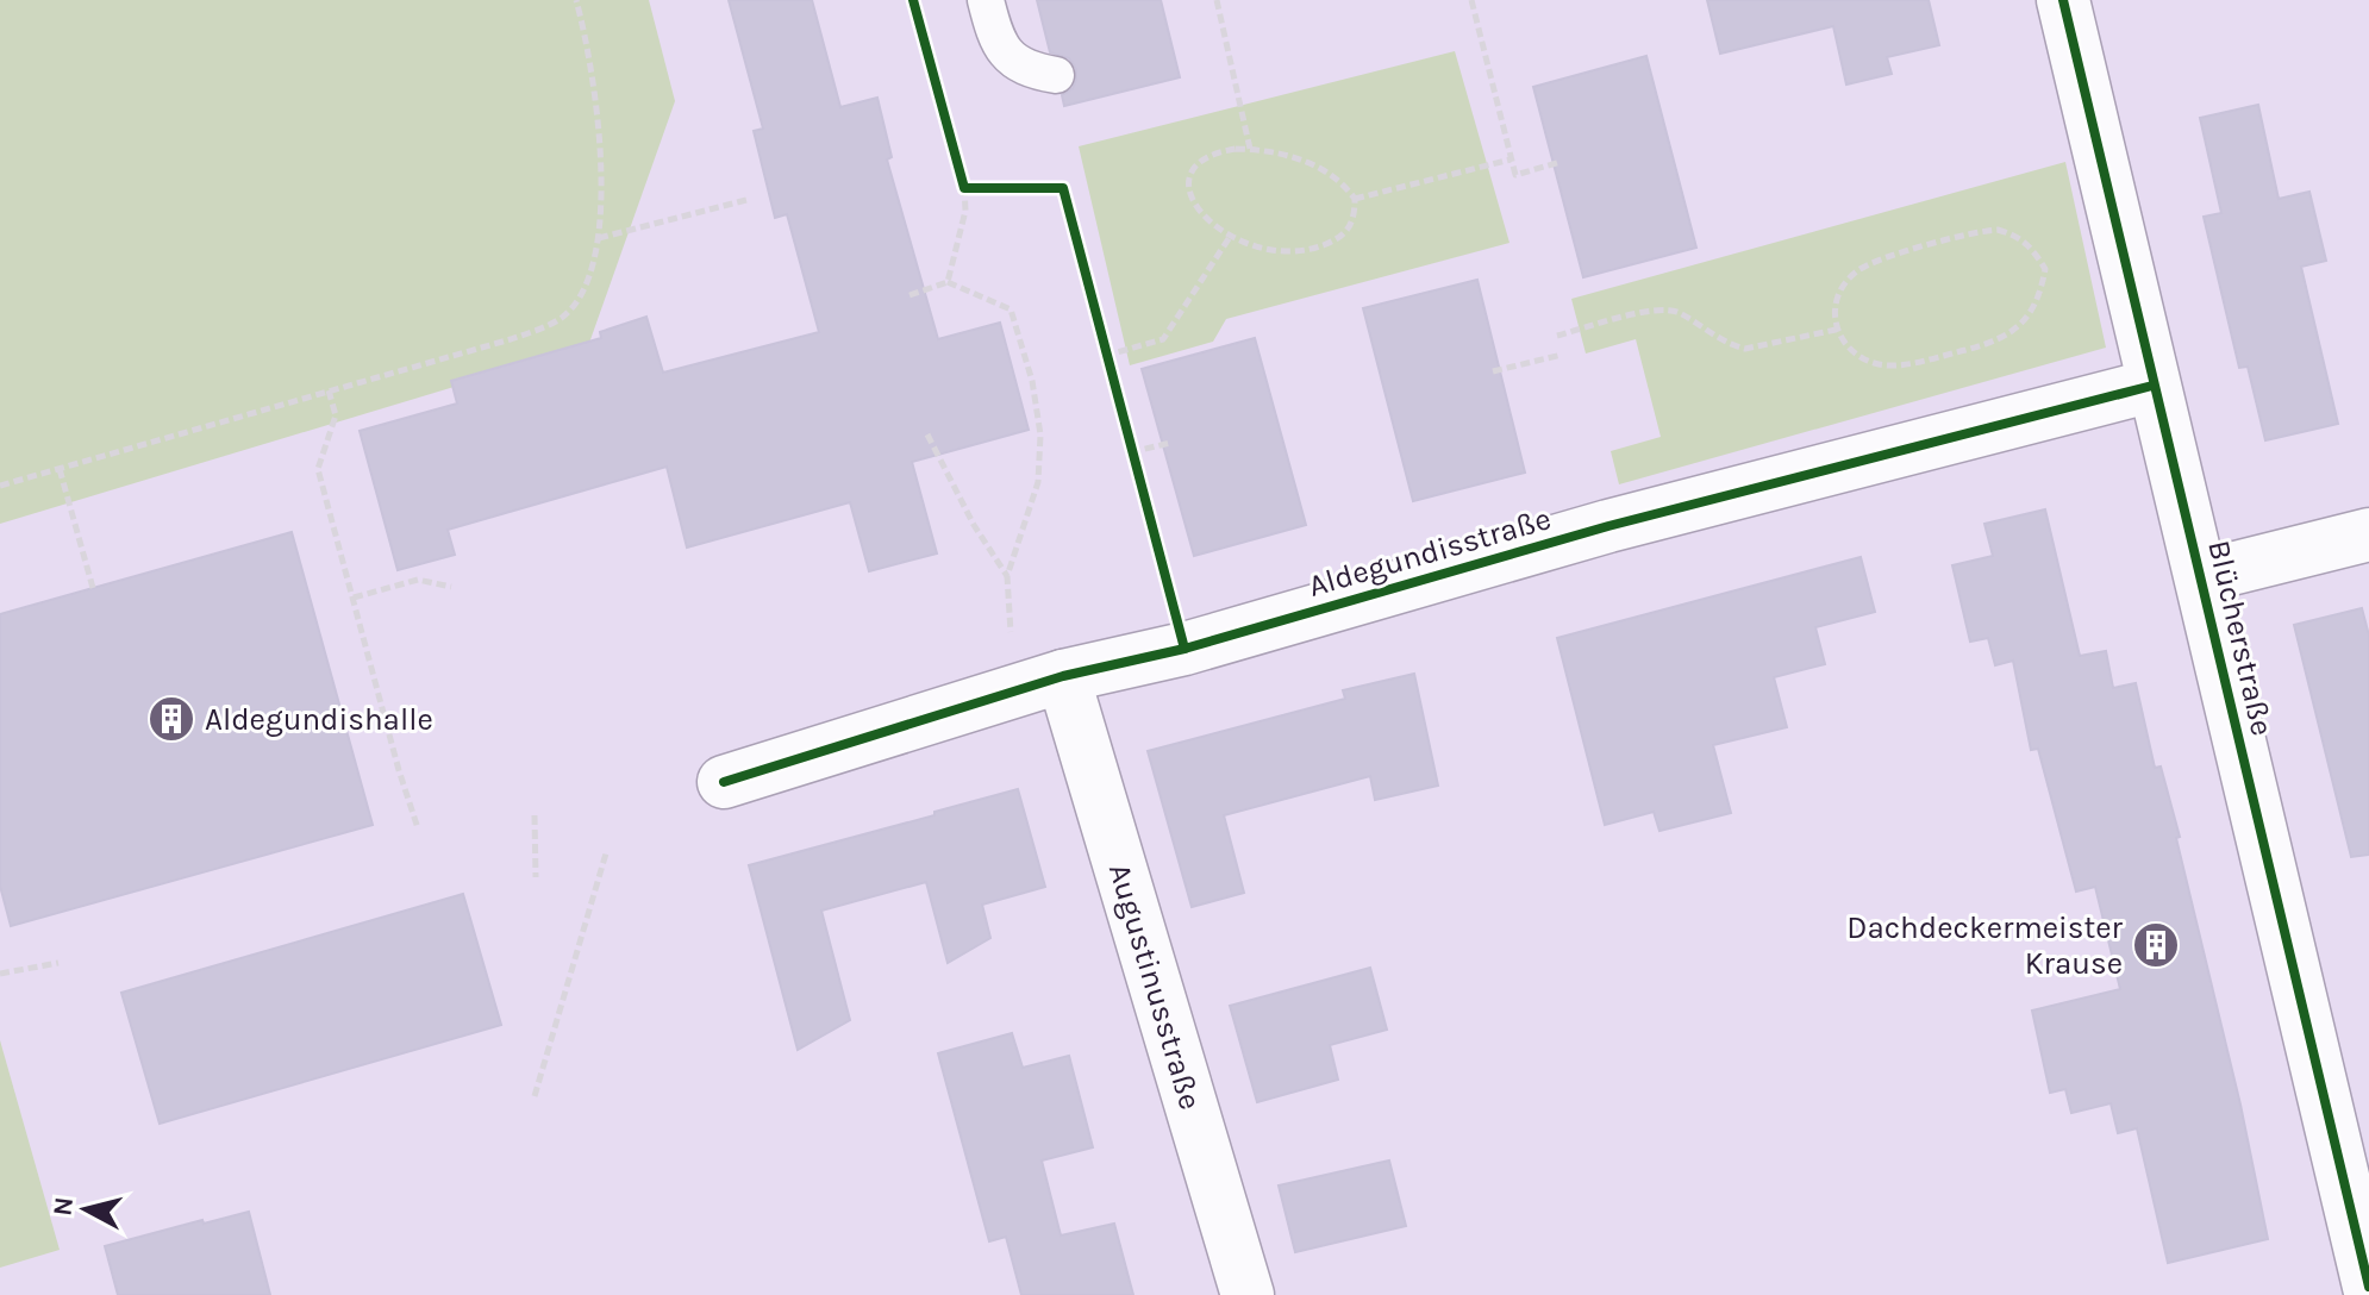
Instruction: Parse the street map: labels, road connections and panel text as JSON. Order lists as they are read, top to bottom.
{
  "streets": {
    "street": ["Aldegundisstraße", "Blücherstraße", "Augustinusstraße"]
  },
  "crossings": [
    ["Aldegundisstraße", "Blücherstraße"],
    ["Aldegundisstraße", "Augustinusstraße"]
  ],
  "places": {
    "building": ["Aldegundishalle", "Dachdeckermeister Krause"]
  },
  "north": "left"
}
